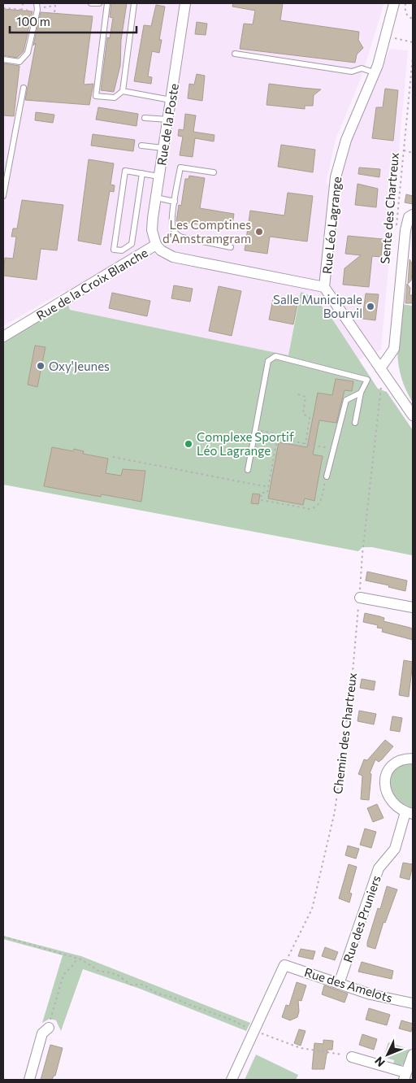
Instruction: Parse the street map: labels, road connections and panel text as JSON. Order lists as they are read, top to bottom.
{
  "streets": {
    "street": [
      "Rue de la Poste",
      "Rue Léo Lagrange",
      "Rue de la Croix Blanche",
      "Rue des Pruniers",
      "Rue des Amelots"
    ],
    "path": ["Sente des Chartreux", "Chemin des Chartreux"]
  },
  "crossings": [
    ["Rue de la Poste", "Rue de la Croix Blanche"],
    ["Rue Léo Lagrange", "Rue de la Croix Blanche"],
    ["Chemin des Chartreux", "Rue des Amelots"],
    ["Rue des Pruniers", "Rue des Amelots"]
  ],
  "places": [
    "Les Comptines d'Amstramgram",
    "Salle Municipale Bourvil",
    "Oxy'Jeunes",
    "Complexe Sportif Léo Lagrange"
  ],
  "scale_bar": "100 m",
  "north": "bottom left"
}
